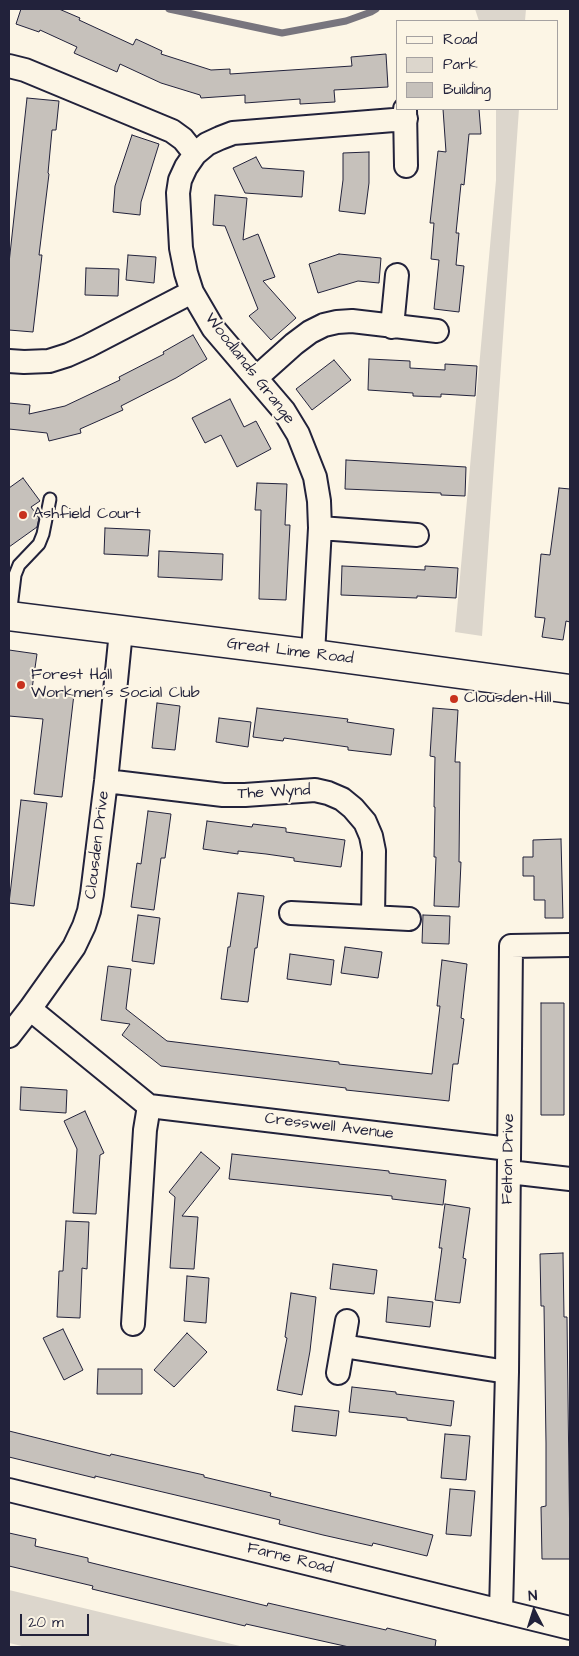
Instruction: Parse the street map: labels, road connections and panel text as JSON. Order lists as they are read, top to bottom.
{
  "streets": {
    "main road": ["Great Lime Road"],
    "street": [
      "Woodlands Grange",
      "The Wynd",
      "Clousden Drive",
      "Cresswell Avenue",
      "Felton Drive",
      "Farne Road"
    ]
  },
  "crossings": [
    ["Woodlands Grange", "Great Lime Road"],
    ["Great Lime Road", "Clousden Drive"],
    ["The Wynd", "Clousden Drive"],
    ["Cresswell Avenue", "Felton Drive"],
    ["Felton Drive", "Farne Road"]
  ],
  "places": ["Ashfield Court", "Forest Hall Workmen's Social Club", "Clousden Hill"],
  "legend": ["Road", "Park", "Building"],
  "scale_bar": "20 m",
  "north": "top"
}
